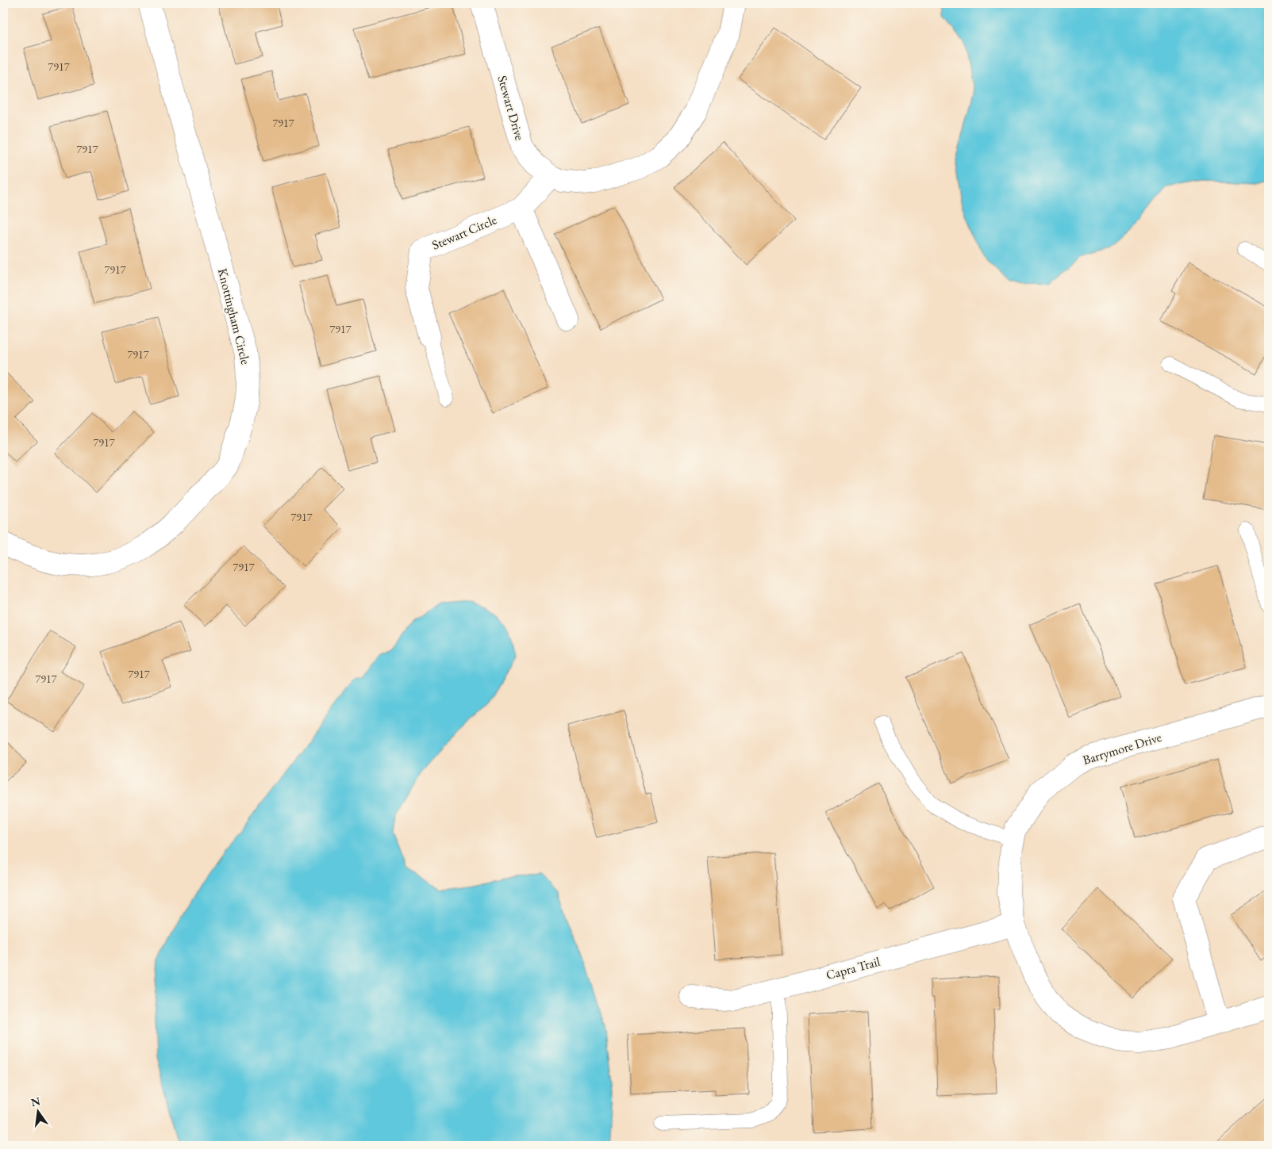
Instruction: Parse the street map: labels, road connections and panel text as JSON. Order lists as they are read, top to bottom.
{
  "streets": {
    "street": [
      "Stewart Drive",
      "Stewart Circle",
      "Knottingham Circle",
      "Barrymore Drive",
      "Capra Trail"
    ]
  },
  "crossings": [
    ["Stewart Drive", "Stewart Circle"],
    ["Barrymore Drive", "Capra Trail"]
  ],
  "house_numbers": [
    "7917",
    "7917",
    "7917",
    "7917",
    "7917",
    "7917",
    "7917",
    "7917",
    "7917",
    "7917",
    "7917"
  ],
  "north": "top"
}
